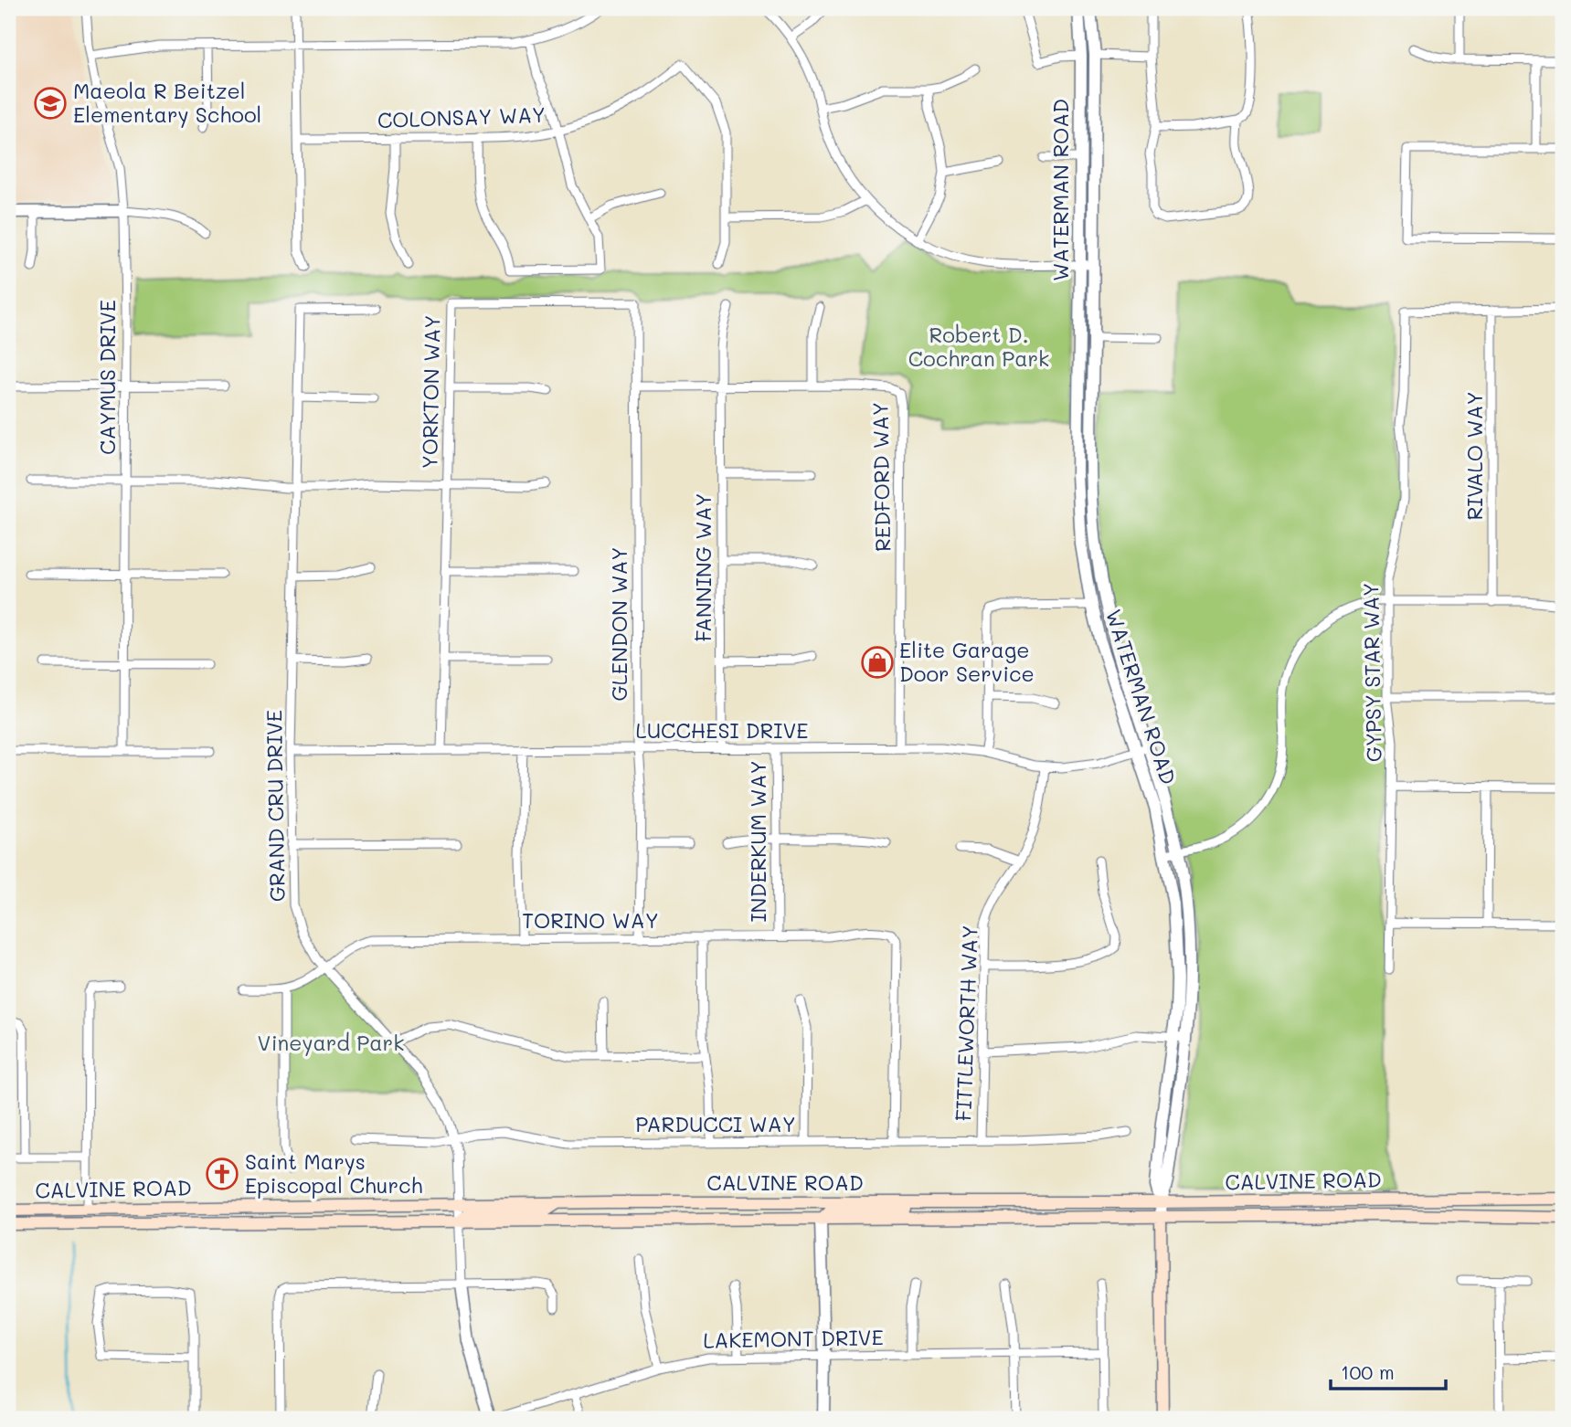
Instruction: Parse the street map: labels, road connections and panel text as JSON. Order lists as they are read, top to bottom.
{
  "streets": {
    "main road": ["WATERMAN ROAD", "CALVINE ROAD"],
    "street": [
      "COLONSAY WAY",
      "CAYMUS DRIVE",
      "YORKTON WAY",
      "RIVALO WAY",
      "REDFORD WAY",
      "FANNING WAY",
      "GLENDON WAY",
      "GYPSY STAR WAY",
      "LUCCHESI DRIVE",
      "GRAND CRU DRIVE",
      "INDERKUM WAY",
      "TORINO WAY",
      "FITTLEWORTH WAY",
      "PARDUCCI WAY",
      "LAKEMONT DRIVE"
    ]
  },
  "crossings": [
    ["WATERMAN ROAD", "LUCCHESI DRIVE"],
    ["WATERMAN ROAD", "CALVINE ROAD"],
    ["YORKTON WAY", "REDFORD WAY"],
    ["YORKTON WAY", "GLENDON WAY"],
    ["YORKTON WAY", "LUCCHESI DRIVE"],
    ["RIVALO WAY", "GYPSY STAR WAY"],
    ["REDFORD WAY", "FANNING WAY"],
    ["REDFORD WAY", "GLENDON WAY"],
    ["REDFORD WAY", "LUCCHESI DRIVE"],
    ["FANNING WAY", "LUCCHESI DRIVE"],
    ["GLENDON WAY", "LUCCHESI DRIVE"],
    ["GLENDON WAY", "TORINO WAY"],
    ["LUCCHESI DRIVE", "GRAND CRU DRIVE"],
    ["LUCCHESI DRIVE", "INDERKUM WAY"],
    ["LUCCHESI DRIVE", "FITTLEWORTH WAY"],
    ["GRAND CRU DRIVE", "TORINO WAY"],
    ["GRAND CRU DRIVE", "PARDUCCI WAY"],
    ["GRAND CRU DRIVE", "CALVINE ROAD"],
    ["INDERKUM WAY", "TORINO WAY"],
    ["TORINO WAY", "PARDUCCI WAY"],
    ["FITTLEWORTH WAY", "PARDUCCI WAY"]
  ],
  "parks": ["Robert D. Cochran Park", "Vineyard Park"],
  "places": {
    "school or university": ["Maeola R Beitzel Elementary School"],
    "shop": ["Elite Garage Door Service"],
    "church": ["Saint Marys Episcopal Church"]
  },
  "scale_bar": "100 m"
}
